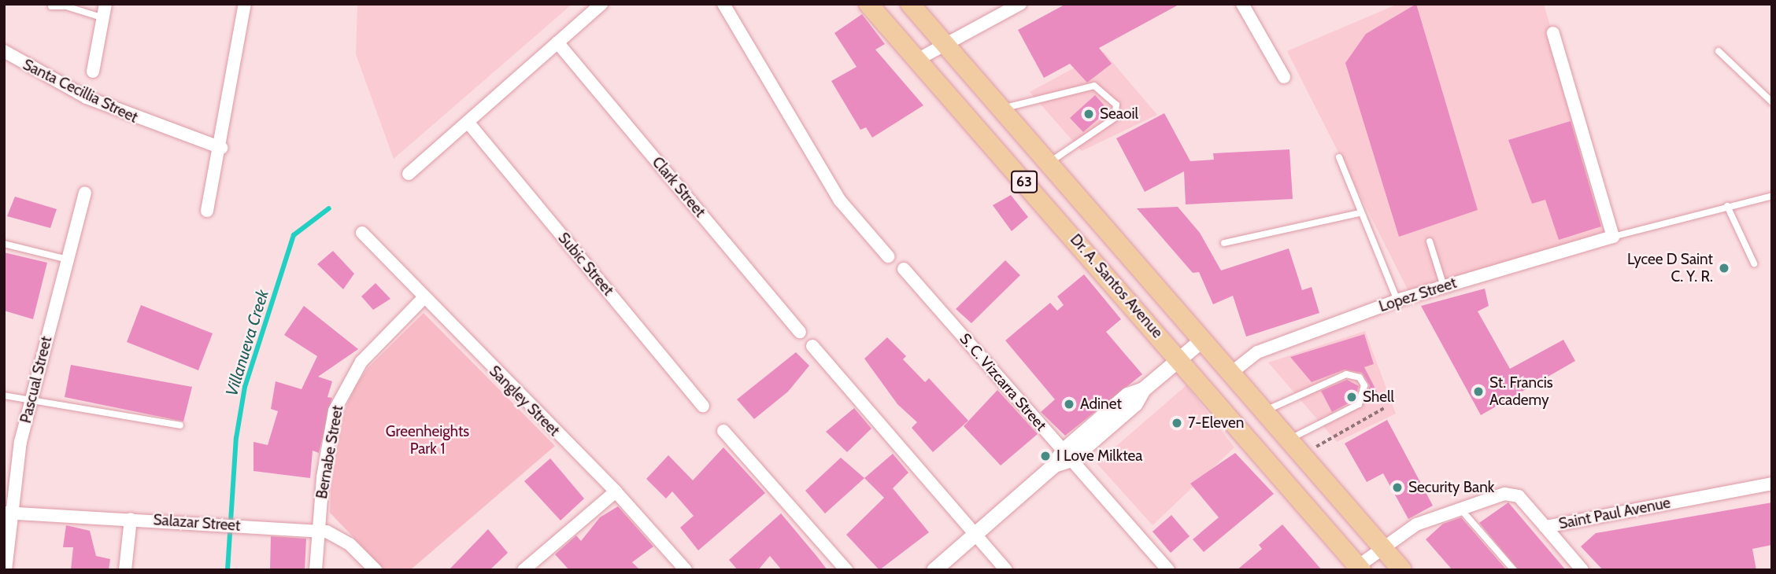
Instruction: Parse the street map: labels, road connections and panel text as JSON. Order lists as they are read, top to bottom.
{
  "streets": {
    "main road": ["63", "Dr. A. Santos Avenue"],
    "street": [
      "Santa Cecillia Street",
      "Clark Street",
      "Subic Street",
      "Lopez Street",
      "Pascual Street",
      "S. C. Vizcarra Street",
      "Sangley Street",
      "Bernabe Street",
      "Saint Paul Avenue",
      "Salazar Street"
    ]
  },
  "crossings": [
    ["Dr. A. Santos Avenue", "Lopez Street"],
    ["Dr. A. Santos Avenue", "Saint Paul Avenue"],
    ["Pascual Street", "Salazar Street"],
    ["Sangley Street", "Bernabe Street"],
    ["Bernabe Street", "Salazar Street"]
  ],
  "water": ["Villanueva Creek"],
  "parks": ["Greenheights Park 1"],
  "places": [
    "Seaoil",
    "Lycee D Saint C. Y. R.",
    "St. Francis Academy",
    "Shell",
    "Adinet",
    "7-Eleven",
    "I Love Milktea",
    "Security Bank"
  ]
}
